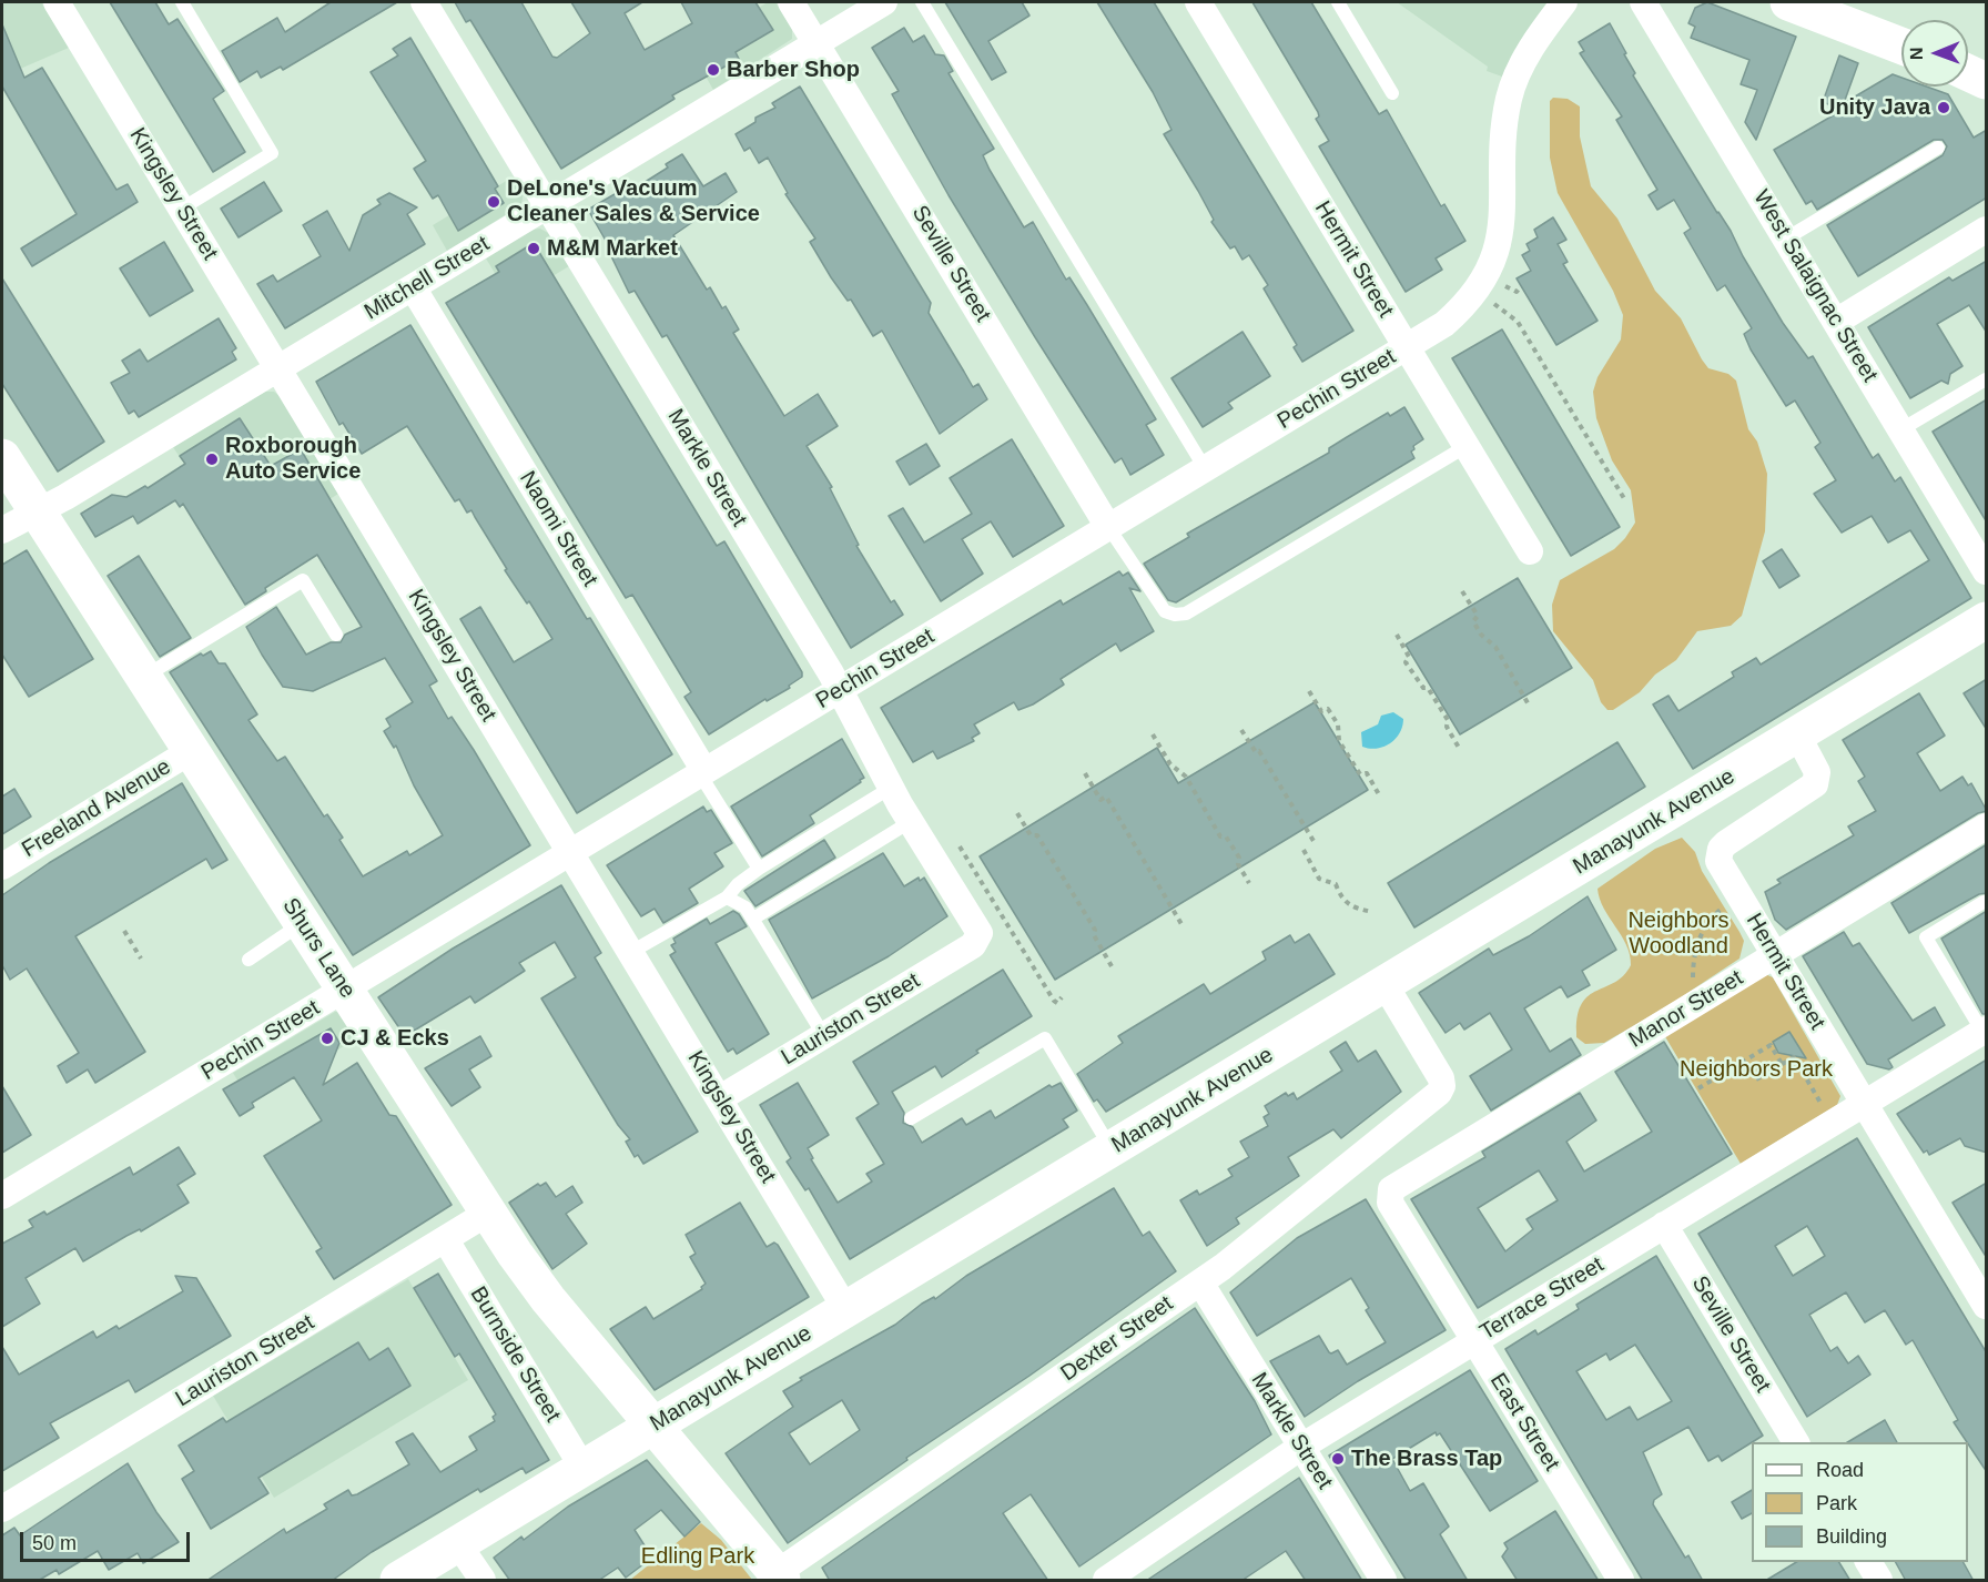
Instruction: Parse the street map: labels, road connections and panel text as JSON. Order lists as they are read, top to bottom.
{
  "streets": {
    "street": [
      "Kingsley Street",
      "Hermit Street",
      "Seville Street",
      "Mitchell Street",
      "West Salaignac Street",
      "Pechin Street",
      "Markle Street",
      "Naomi Street",
      "Freeland Avenue",
      "Manayunk Avenue",
      "Shurs Lane",
      "Manor Street",
      "Lauriston Street",
      "Terrace Street",
      "Dexter Street",
      "Burnside Street",
      "East Street"
    ]
  },
  "crossings": [
    ["Kingsley Street", "Mitchell Street"],
    ["Kingsley Street", "Pechin Street"],
    ["Kingsley Street", "Manayunk Avenue"],
    ["Kingsley Street", "Lauriston Street"],
    ["Hermit Street", "Pechin Street"],
    ["Hermit Street", "Manayunk Avenue"],
    ["Hermit Street", "Manor Street"],
    ["Hermit Street", "Terrace Street"],
    ["Seville Street", "Mitchell Street"],
    ["Seville Street", "Pechin Street"],
    ["Seville Street", "Terrace Street"],
    ["Mitchell Street", "Markle Street"],
    ["Mitchell Street", "Naomi Street"],
    ["Mitchell Street", "Shurs Lane"],
    ["Pechin Street", "Markle Street"],
    ["Pechin Street", "Naomi Street"],
    ["Pechin Street", "Shurs Lane"],
    ["Markle Street", "Lauriston Street"],
    ["Markle Street", "Terrace Street"],
    ["Markle Street", "Dexter Street"],
    ["Freeland Avenue", "Shurs Lane"],
    ["Manayunk Avenue", "Dexter Street"],
    ["Manayunk Avenue", "Burnside Street"],
    ["Shurs Lane", "Lauriston Street"],
    ["Shurs Lane", "Dexter Street"],
    ["Manor Street", "East Street"],
    ["Lauriston Street", "Burnside Street"],
    ["Terrace Street", "East Street"]
  ],
  "parks": ["Neighbors Woodland", "Neighbors Park", "Edling Park"],
  "places": [
    "Barber Shop",
    "Unity Java",
    "DeLone's Vacuum Cleaner Sales & Service",
    "M&M Market",
    "Roxborough Auto Service",
    "CJ & Ecks",
    "The Brass Tap"
  ],
  "legend": ["Road", "Park", "Building"],
  "scale_bar": "50 m",
  "north": "left"
}
